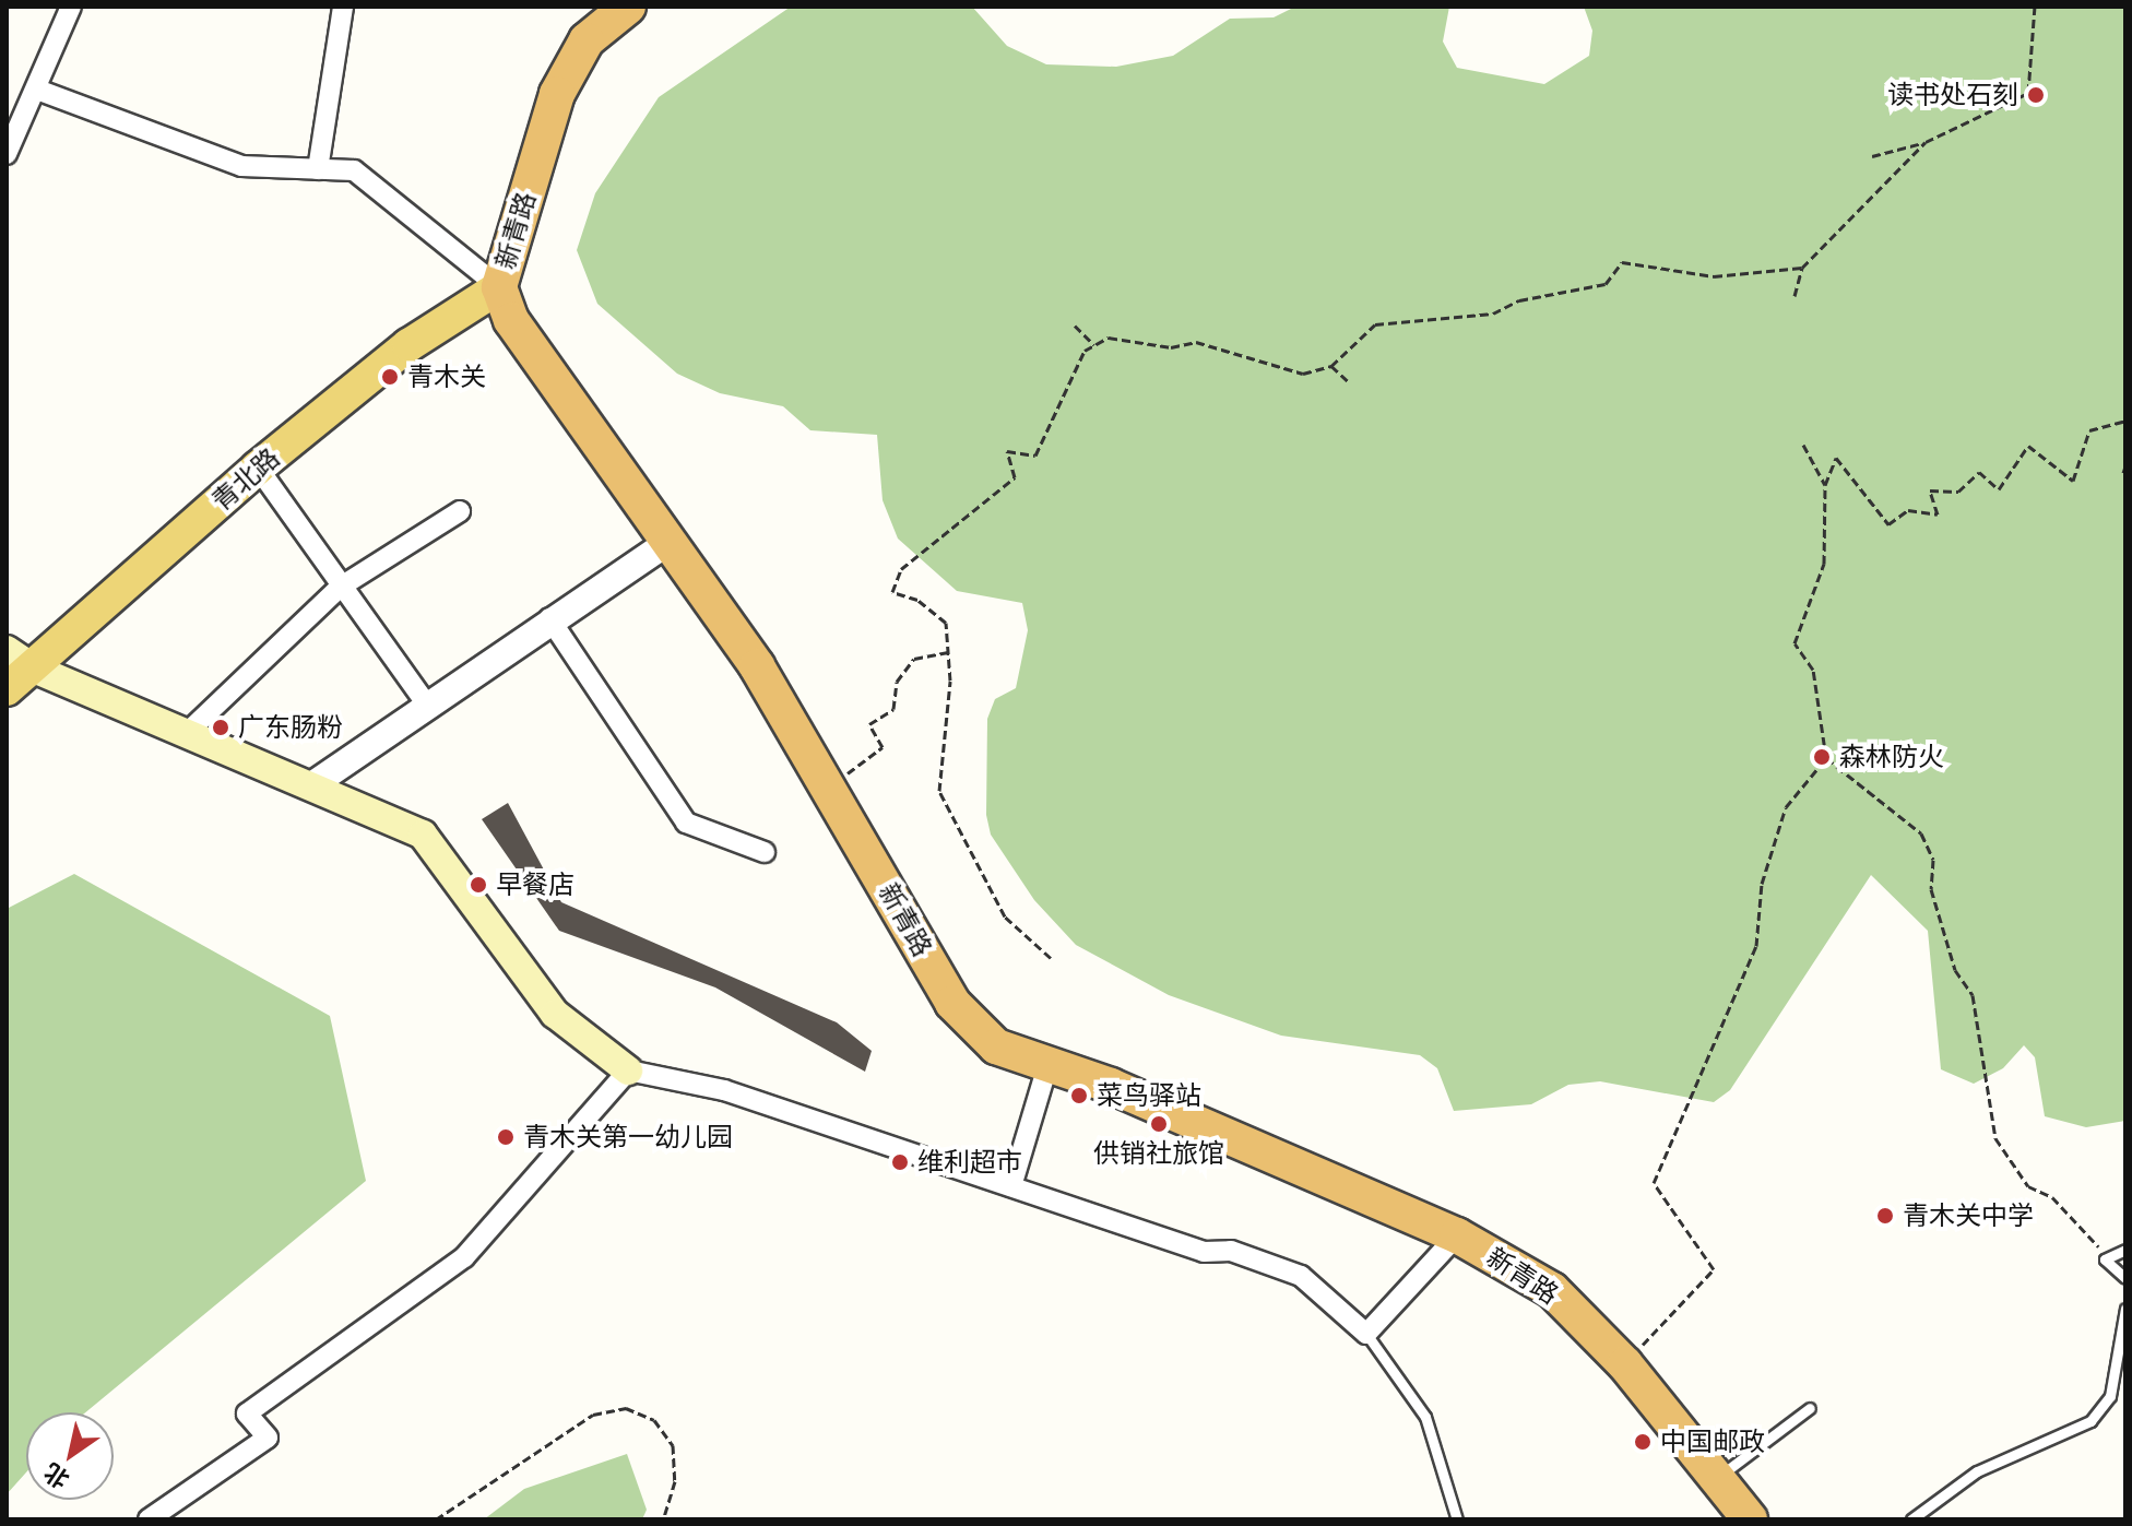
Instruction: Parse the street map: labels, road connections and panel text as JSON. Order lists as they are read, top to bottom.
{
  "streets": {
    "highway": ["新青路"],
    "main road": ["青北路"]
  },
  "crossings": [
    ["新青路", "青北路"]
  ],
  "places": [
    "读书处石刻",
    "青木关",
    "广东肠粉",
    "森林防火",
    "早餐店",
    "菜鸟驿站",
    "供销社旅馆",
    "青木关第一幼儿园",
    "维利超市",
    "青木关中学",
    "中国邮政"
  ],
  "north": "bottom left"
}
